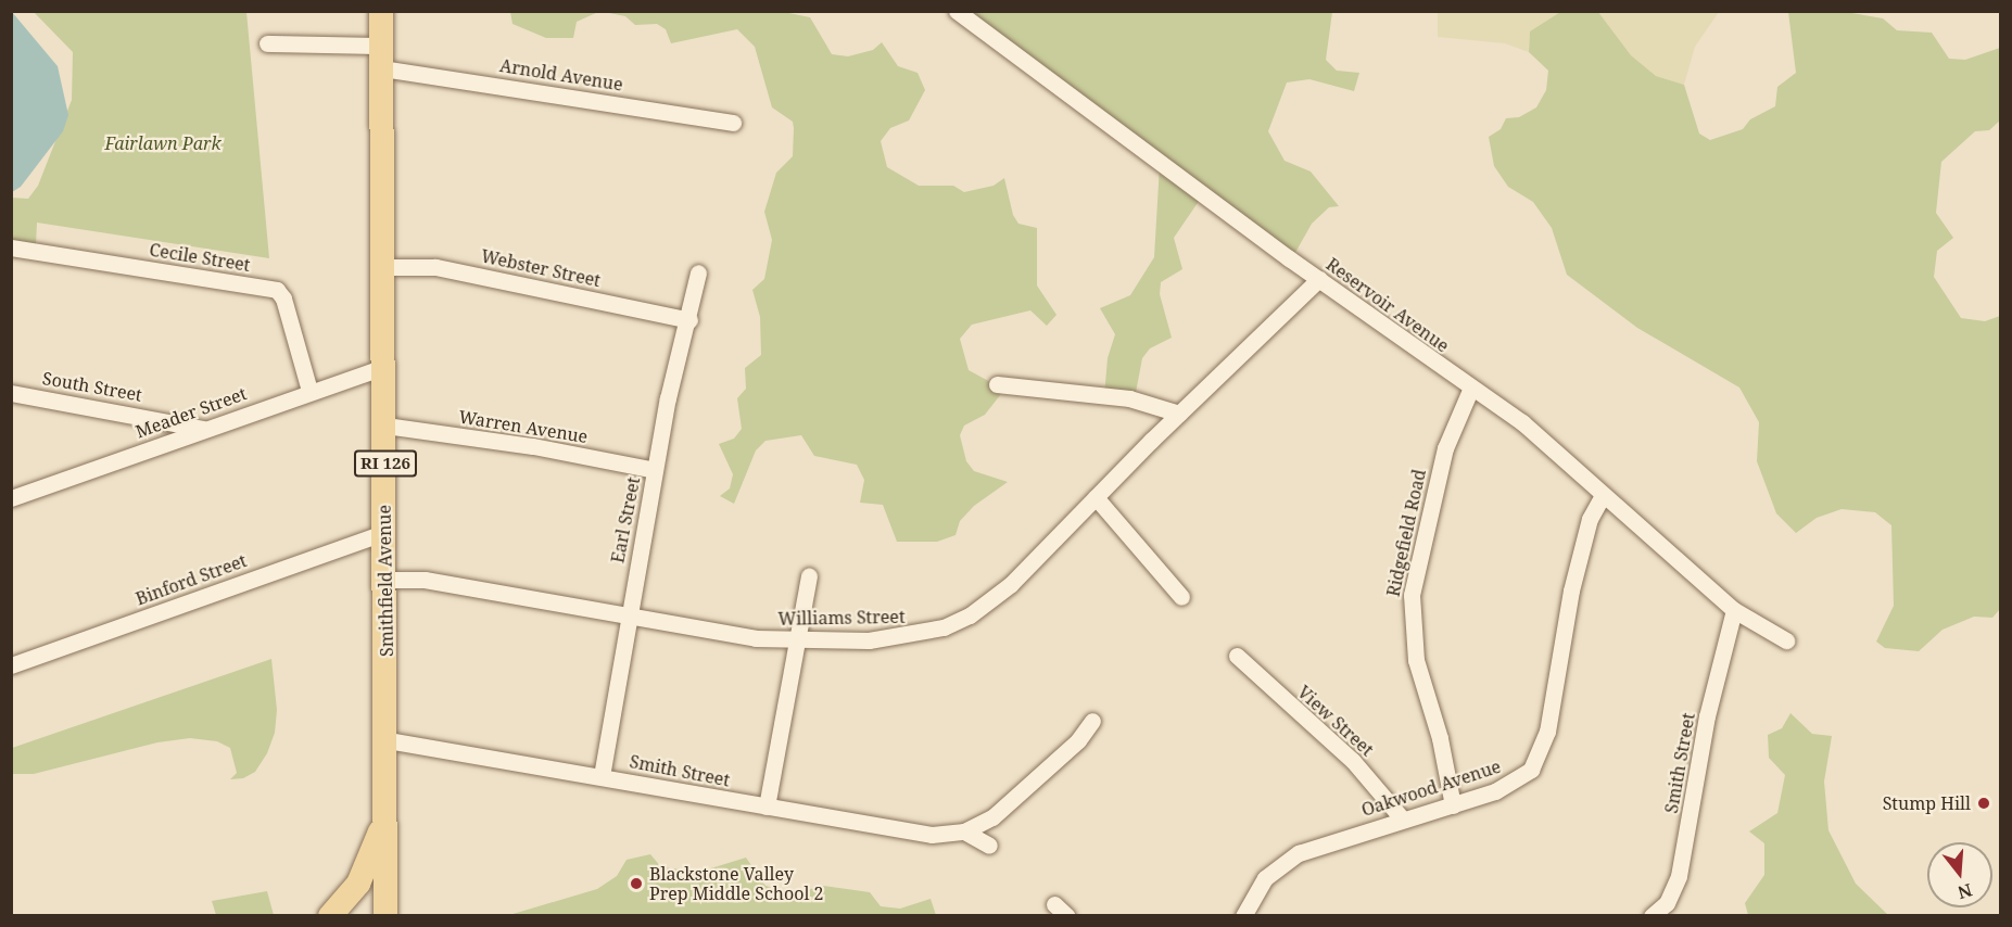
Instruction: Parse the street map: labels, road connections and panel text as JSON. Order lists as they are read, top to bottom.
{
  "streets": {
    "main road": ["RI 126", "Smithfield Avenue"],
    "street": [
      "Arnold Avenue",
      "Cecile Street",
      "Webster Street",
      "Reservoir Avenue",
      "South Street",
      "Meader Street",
      "Warren Avenue",
      "Earl Street",
      "Ridgefield Road",
      "Binford Street",
      "Williams Street",
      "View Street",
      "Smith Street",
      "Oakwood Avenue"
    ]
  },
  "crossings": [
    ["Arnold Avenue", "Smithfield Avenue"],
    ["Cecile Street", "Meader Street"],
    ["Webster Street", "Earl Street"],
    ["Webster Street", "Smithfield Avenue"],
    ["Reservoir Avenue", "Ridgefield Road"],
    ["Reservoir Avenue", "Williams Street"],
    ["Reservoir Avenue", "Smith Street"],
    ["Reservoir Avenue", "Oakwood Avenue"],
    ["South Street", "Meader Street"],
    ["Meader Street", "Smithfield Avenue"],
    ["Warren Avenue", "Earl Street"],
    ["Warren Avenue", "Smithfield Avenue"],
    ["Earl Street", "Williams Street"],
    ["Earl Street", "Smith Street"],
    ["Ridgefield Road", "Oakwood Avenue"],
    ["Binford Street", "Smithfield Avenue"],
    ["Smithfield Avenue", "Williams Street"],
    ["Smithfield Avenue", "Smith Street"],
    ["View Street", "Oakwood Avenue"]
  ],
  "parks": ["Fairlawn Park"],
  "places": ["Stump Hill", "Blackstone Valley Prep Middle School 2"],
  "north": "bottom"
}
